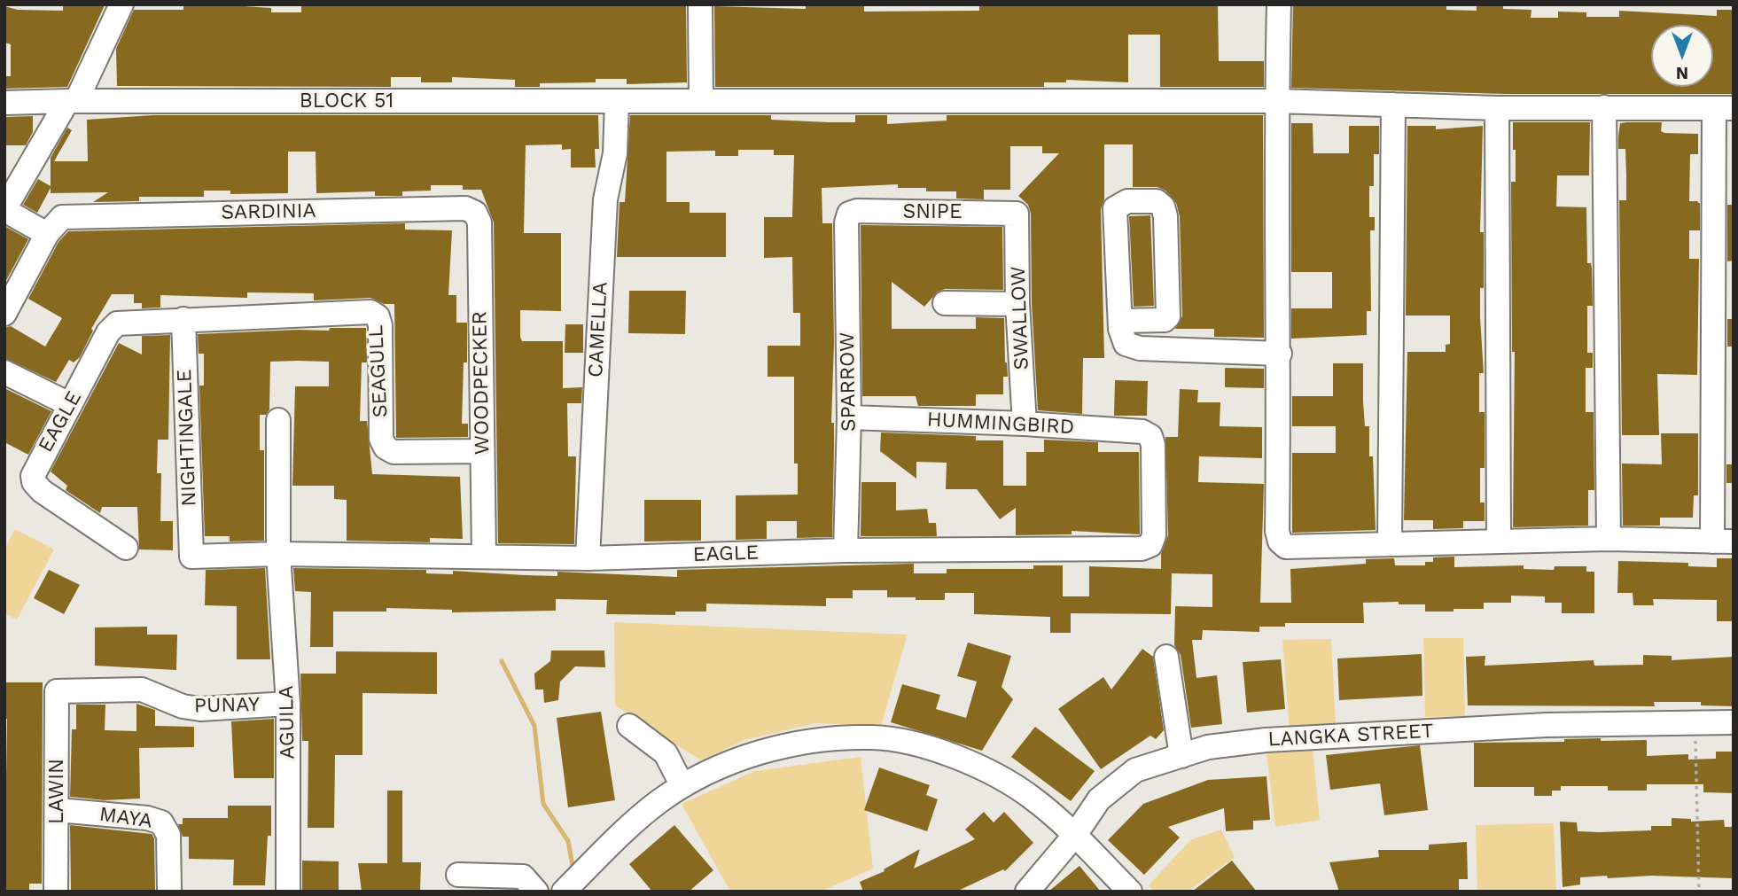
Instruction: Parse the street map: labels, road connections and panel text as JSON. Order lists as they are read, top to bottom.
{
  "streets": {
    "street": [
      "BLOCK 51",
      "SARDINIA",
      "SNIPE",
      "SWALLOW",
      "CAMELLA",
      "SEAGULL",
      "SPARROW",
      "WOODPECKER",
      "EAGLE",
      "HUMMINGBIRD",
      "NIGHTINGALE",
      "PUNAY",
      "AGUILA",
      "LANGKA STREET",
      "LAWIN",
      "MAYA"
    ]
  },
  "crossings": [
    ["BLOCK 51", "CAMELLA"],
    ["SARDINIA", "WOODPECKER"],
    ["SNIPE", "SWALLOW"],
    ["SNIPE", "SPARROW"],
    ["SWALLOW", "HUMMINGBIRD"],
    ["CAMELLA", "EAGLE"],
    ["SEAGULL", "WOODPECKER"],
    ["SEAGULL", "EAGLE"],
    ["SEAGULL", "NIGHTINGALE"],
    ["SPARROW", "EAGLE"],
    ["SPARROW", "HUMMINGBIRD"],
    ["WOODPECKER", "EAGLE"],
    ["EAGLE", "HUMMINGBIRD"],
    ["EAGLE", "NIGHTINGALE"],
    ["EAGLE", "AGUILA"],
    ["PUNAY", "AGUILA"],
    ["PUNAY", "LAWIN"],
    ["LAWIN", "MAYA"]
  ],
  "north": "bottom"
}
